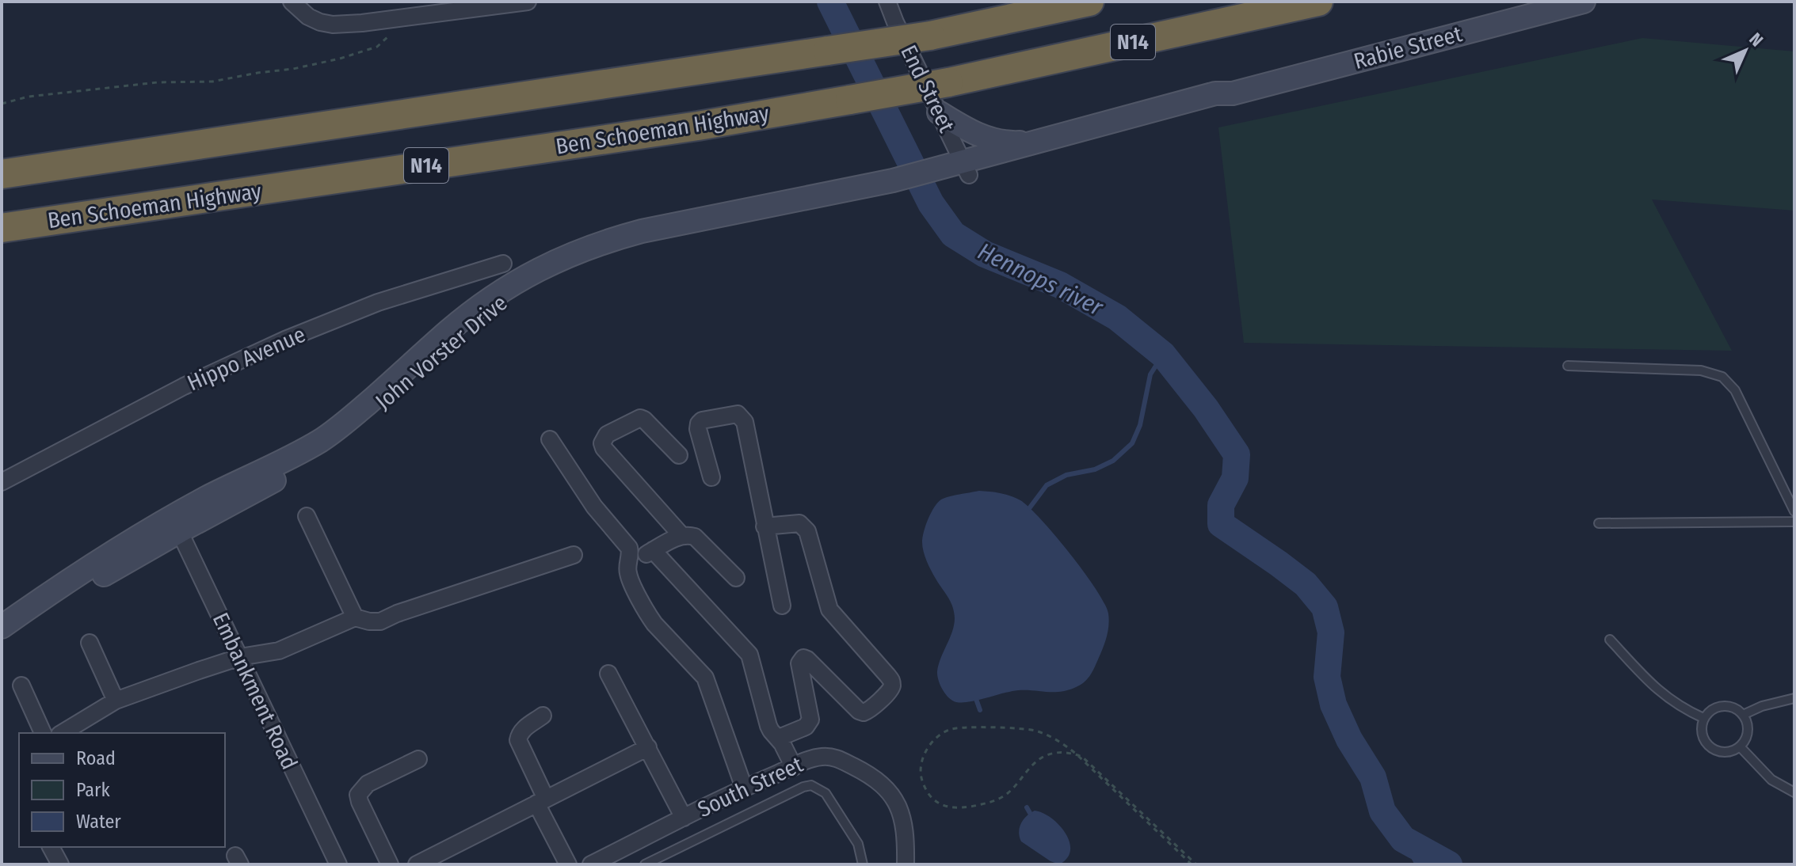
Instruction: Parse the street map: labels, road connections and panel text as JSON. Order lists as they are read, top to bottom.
{
  "streets": {
    "highway": ["N14", "Ben Schoeman Highway"],
    "main road": ["Rabie Street", "John Vorster Drive"],
    "street": [
      "End Street",
      "Hippo Avenue",
      "Embankment Road",
      "South Street"
    ]
  },
  "crossings": [
    ["Rabie Street", "End Street"],
    ["Rabie Street", "John Vorster Drive"],
    ["End Street", "John Vorster Drive"],
    ["John Vorster Drive", "Embankment Road"]
  ],
  "water": ["Hennops river"],
  "legend": ["Road", "Park", "Water"],
  "north": "top right"
}
